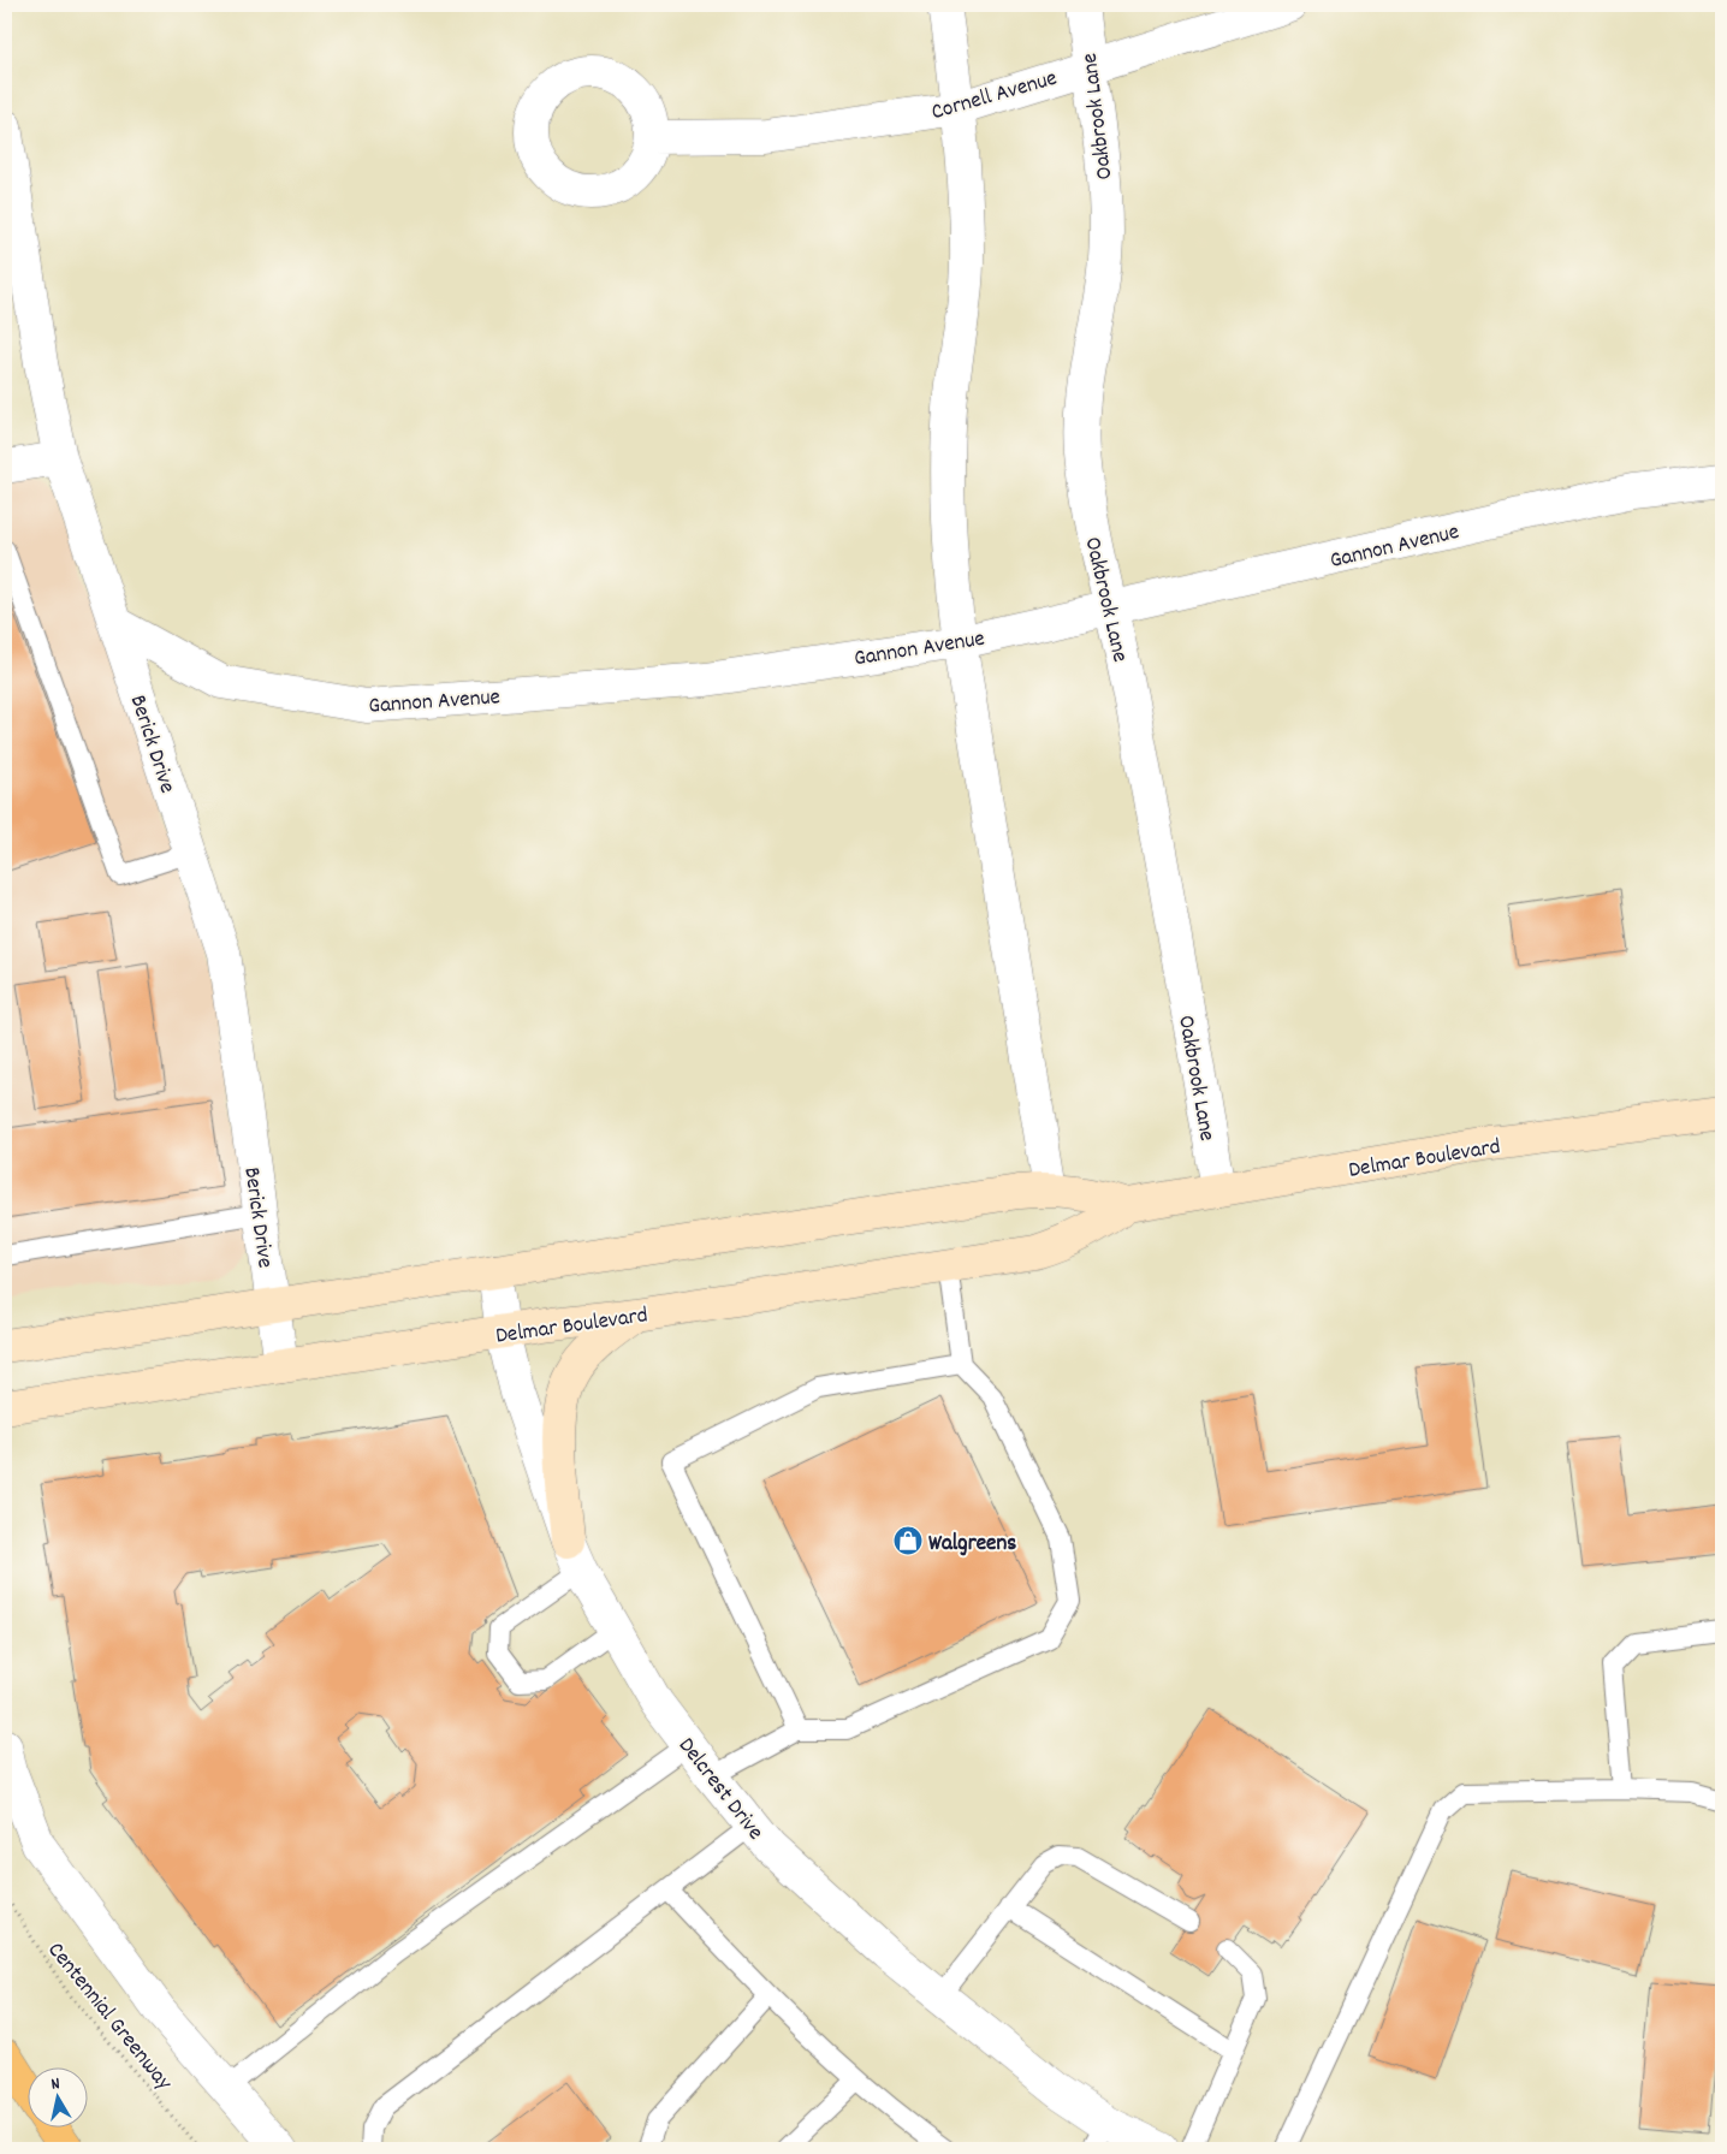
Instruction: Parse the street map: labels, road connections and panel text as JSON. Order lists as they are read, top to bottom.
{
  "streets": {
    "main road": ["Delmar Boulevard"],
    "street": [
      "Cornell Avenue",
      "Oakbrook Lane",
      "Gannon Avenue",
      "Berick Drive",
      "Delcrest Drive"
    ],
    "path": ["Centennial Greenway"]
  },
  "crossings": [
    ["Cornell Avenue", "Oakbrook Lane"],
    ["Oakbrook Lane", "Gannon Avenue"],
    ["Oakbrook Lane", "Delmar Boulevard"],
    ["Gannon Avenue", "Berick Drive"],
    ["Berick Drive", "Delmar Boulevard"],
    ["Delmar Boulevard", "Delcrest Drive"]
  ],
  "places": {
    "shop": ["Walgreens"]
  },
  "north": "top"
}
